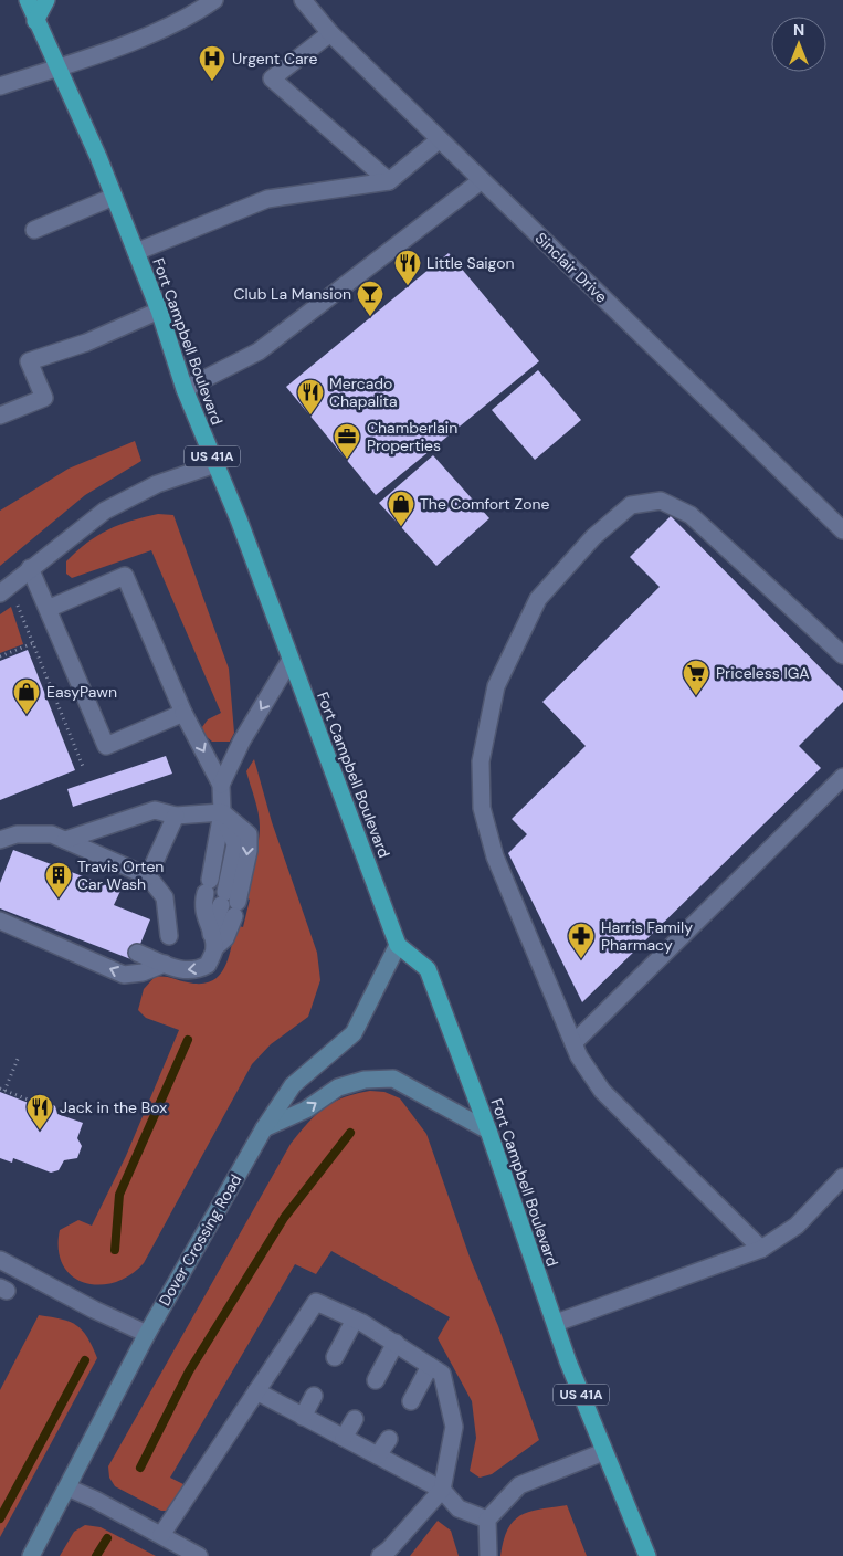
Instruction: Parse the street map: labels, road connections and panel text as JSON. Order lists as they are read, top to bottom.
{
  "streets": {
    "highway": ["Fort Campbell Boulevard", "US 41A"],
    "main road": ["Dover Crossing Road"],
    "street": ["Sinclair Drive"]
  },
  "crossings": [
    ["Fort Campbell Boulevard", "Dover Crossing Road"]
  ],
  "places": {
    "hospital": ["Urgent Care"],
    "restaurant": ["Little Saigon", "Mercado Chapalita", "Jack in the Box"],
    "bar": ["Club La Mansion"],
    "office": ["Chamberlain Properties"],
    "shop": ["The Comfort Zone", "EasyPawn"],
    "supermarket": ["Priceless IGA"],
    "building": ["Travis Orten Car Wash"],
    "pharmacy": ["Harris Family Pharmacy"]
  },
  "north": "top"
}
